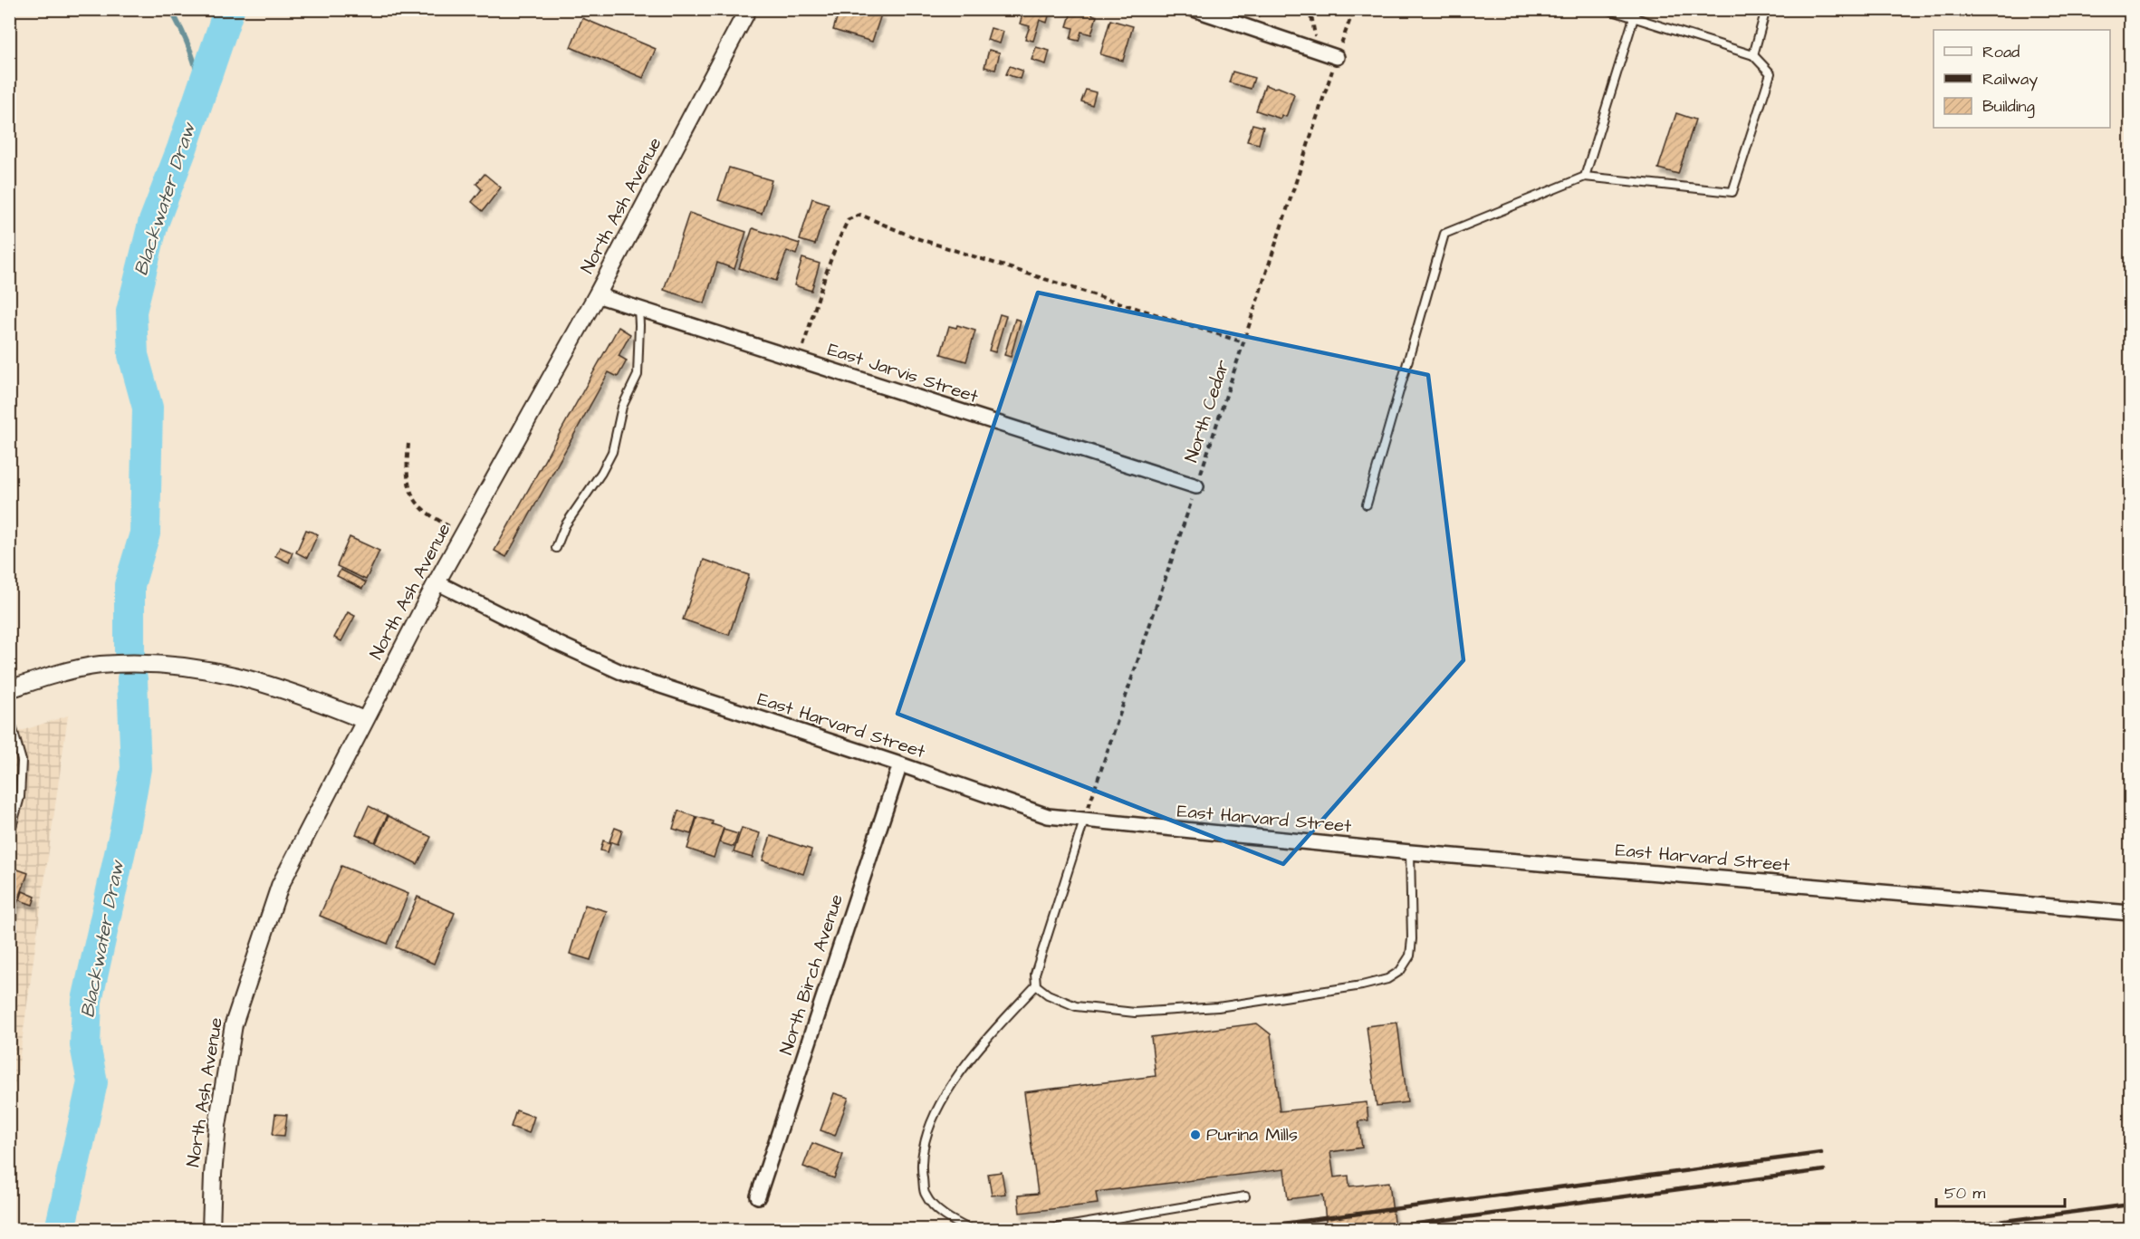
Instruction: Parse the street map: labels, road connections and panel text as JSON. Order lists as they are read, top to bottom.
{
  "streets": {
    "street": [
      "North Ash Avenue",
      "East Jarvis Street",
      "East Harvard Street",
      "North Birch Avenue"
    ],
    "path": ["North Cedar"]
  },
  "crossings": [
    ["North Ash Avenue", "East Jarvis Street"],
    ["North Ash Avenue", "East Harvard Street"],
    ["East Jarvis Street", "North Cedar"],
    ["North Cedar", "East Harvard Street"],
    ["East Harvard Street", "North Birch Avenue"]
  ],
  "water": ["Blackwater Draw"],
  "places": ["Purina Mills"],
  "legend": ["Road", "Railway", "Building"],
  "scale_bar": "50 m"
}
